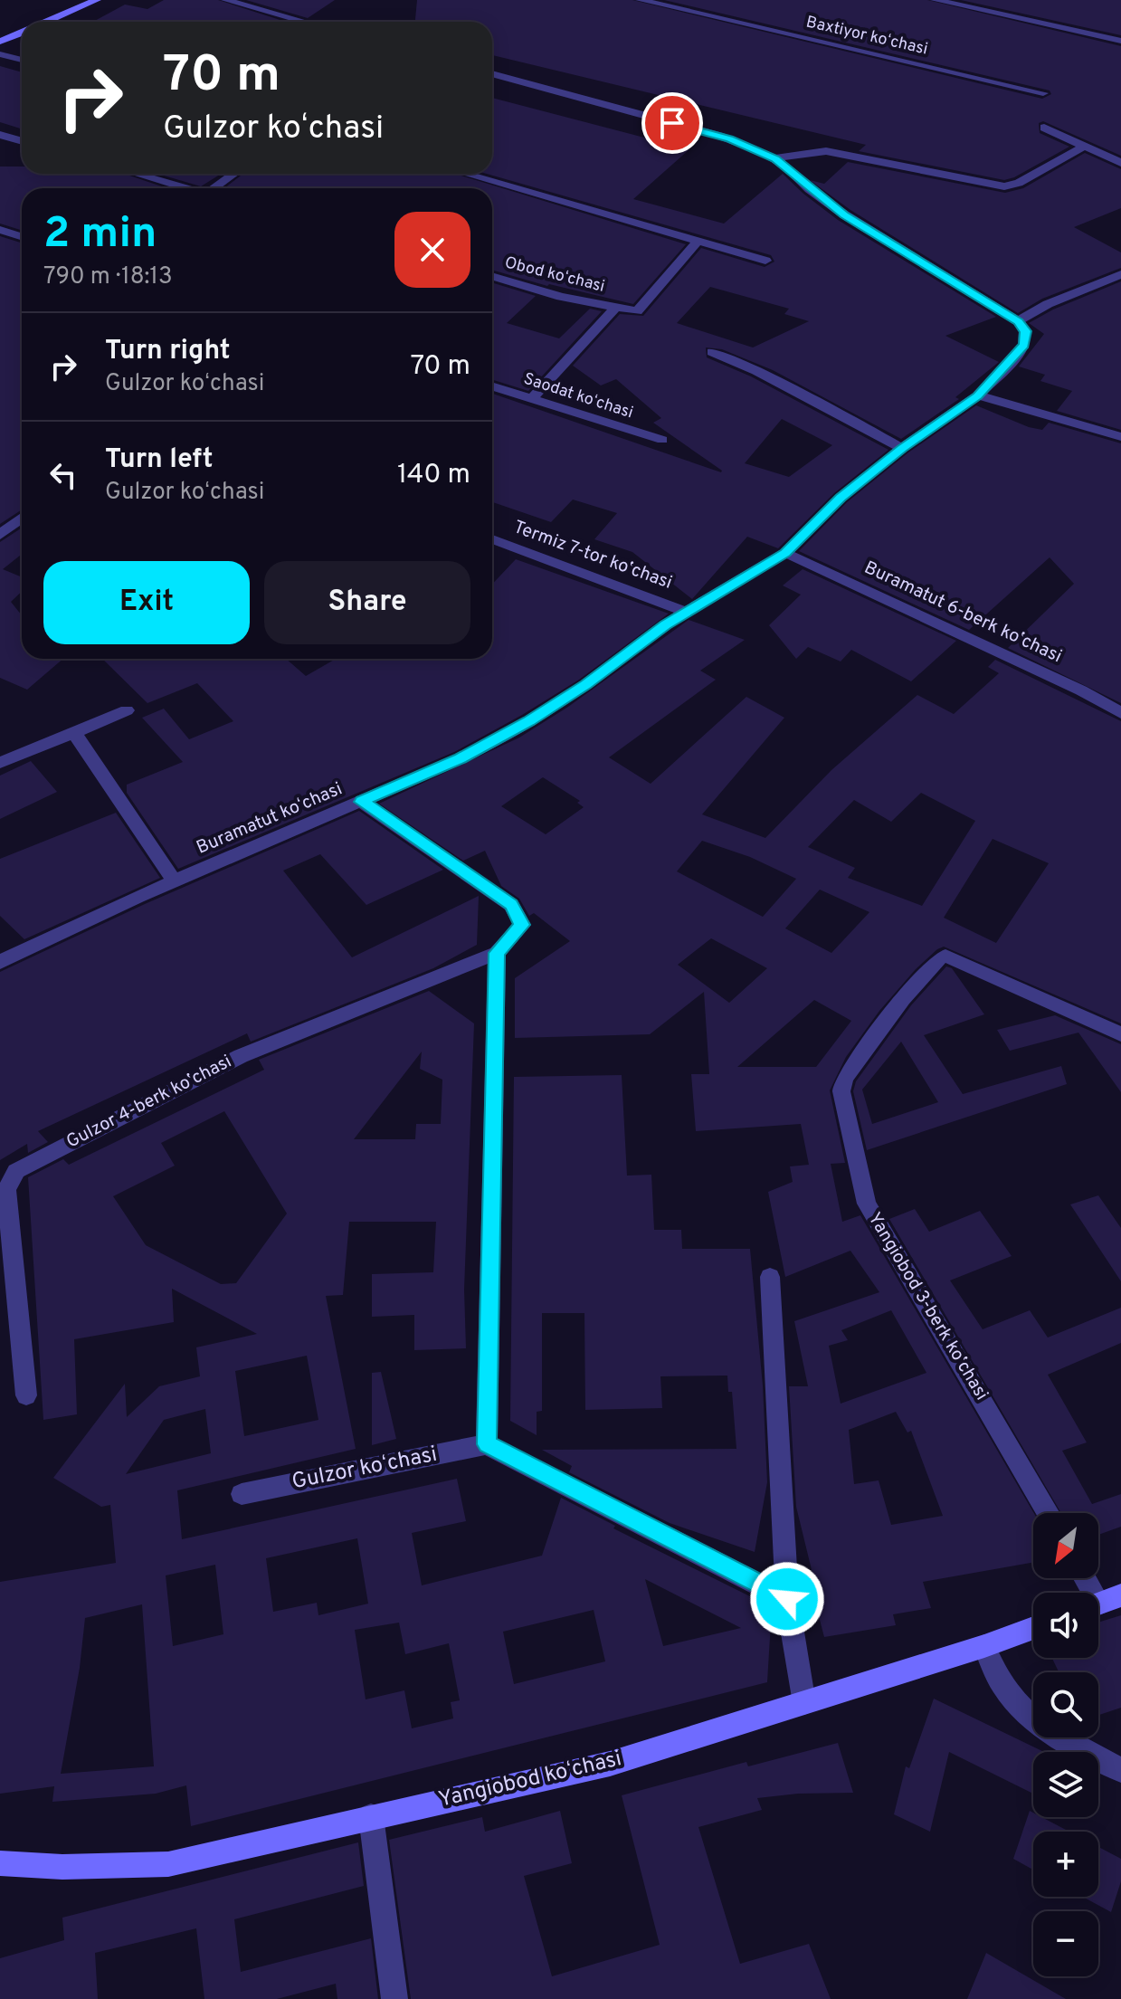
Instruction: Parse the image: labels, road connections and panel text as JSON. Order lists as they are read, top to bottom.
{
  "streets": {
    "street": [
      "Baxtiyor koʻchasi",
      "Obod koʻchasi",
      "Saodat koʻchasi",
      "Termiz 7-tor koʼchasi",
      "Buramatut 6-berk koʼchasi",
      "Buramatut koʻchasi",
      "Gulzor 4-berk koʼchasi",
      "Yangiobod 3-berk koʼchasi",
      "Gulzor koʻchasi",
      "Yangiobod koʻchasi"
    ]
  },
  "crossings": [
    ["Termiz 7-tor koʼchasi", "Buramatut koʻchasi"],
    ["Buramatut 6-berk koʼchasi", "Buramatut koʻchasi"]
  ],
  "north": "bottom left",
  "page": {
    "turn": ["70 m", "Gulzor koʻchasi"],
    "heading": ["2 min", "790 m · 18:13"],
    "list": [
      {
        "name": "Turn right",
        "note": "Gulzor koʻchasi",
        "value": "70 m"
      },
      {
        "name": "Turn left",
        "note": "Gulzor koʻchasi",
        "value": "140 m"
      }
    ],
    "buttons": ["Exit", "Share"],
    "map_buttons": ["+", "−"]
  }
}
